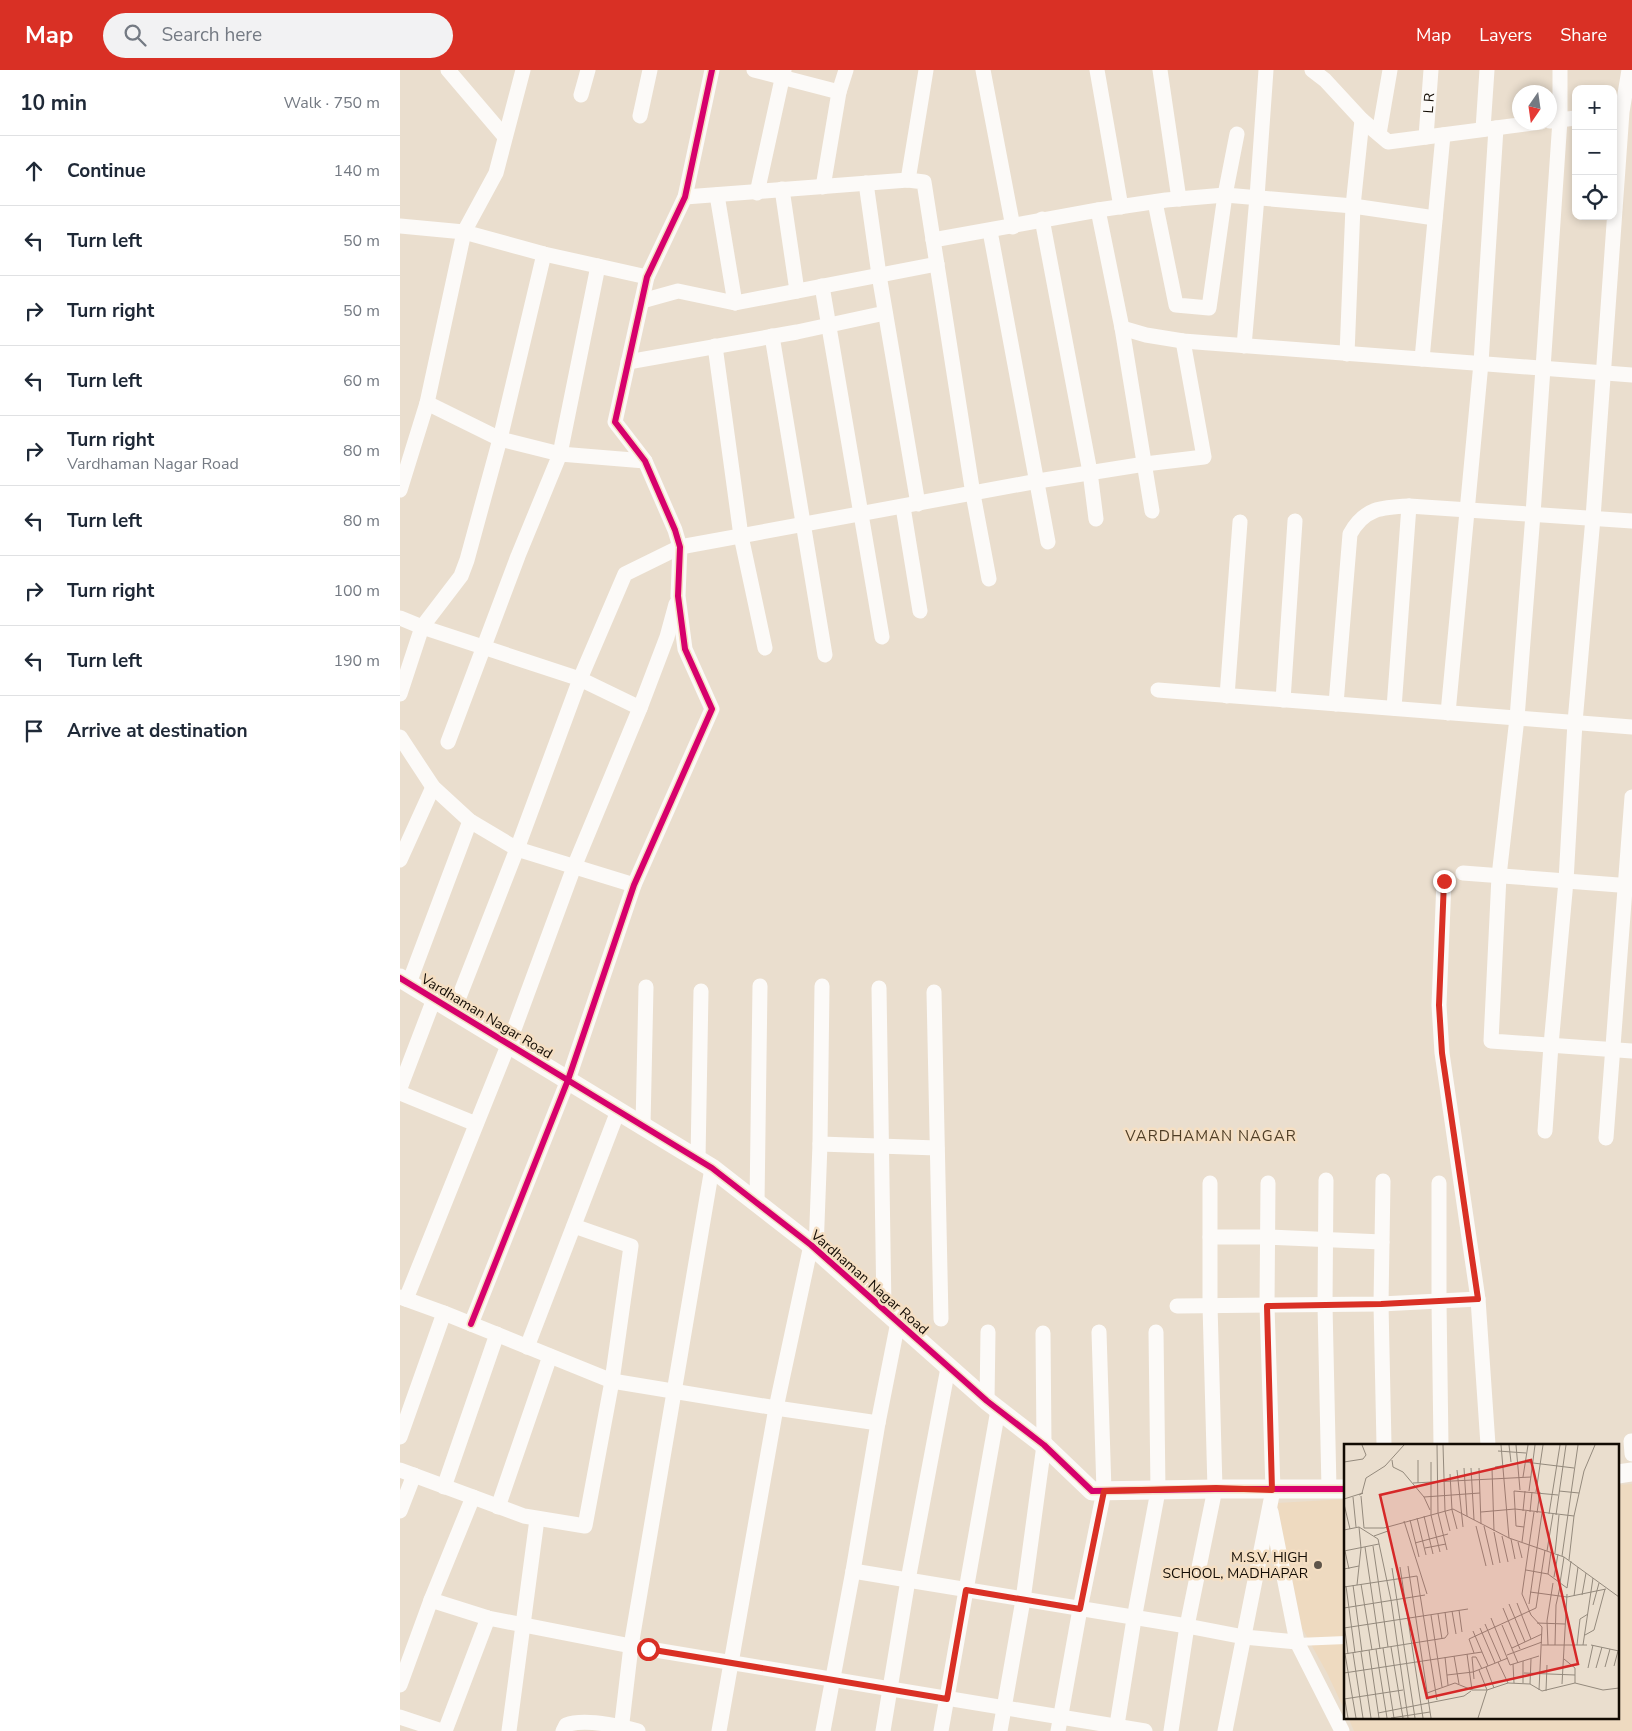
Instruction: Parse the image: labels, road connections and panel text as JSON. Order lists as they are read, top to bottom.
{
  "streets": {
    "street": ["L R", "Vardhaman Nagar Road"]
  },
  "districts": ["VARDHAMAN NAGAR"],
  "places": ["M.S.V. HIGH SCHOOL, MADHAPAR"],
  "north": "bottom",
  "page": {
    "header": "Map",
    "search": "Search here",
    "nav": ["Map", "Layers", "Share"],
    "heading": ["10 min", "Walk · 750 m"],
    "map_buttons": ["+", "−"],
    "list": [
      ["Continue", "140 m"],
      ["Turn left", "50 m"],
      ["Turn right", "50 m"],
      ["Turn left", "60 m"],
      ["Turn right", "Vardhaman Nagar Road", "80 m"],
      ["Turn left", "80 m"],
      ["Turn right", "100 m"],
      ["Turn left", "190 m"],
      "Arrive at destination"
    ]
  }
}
